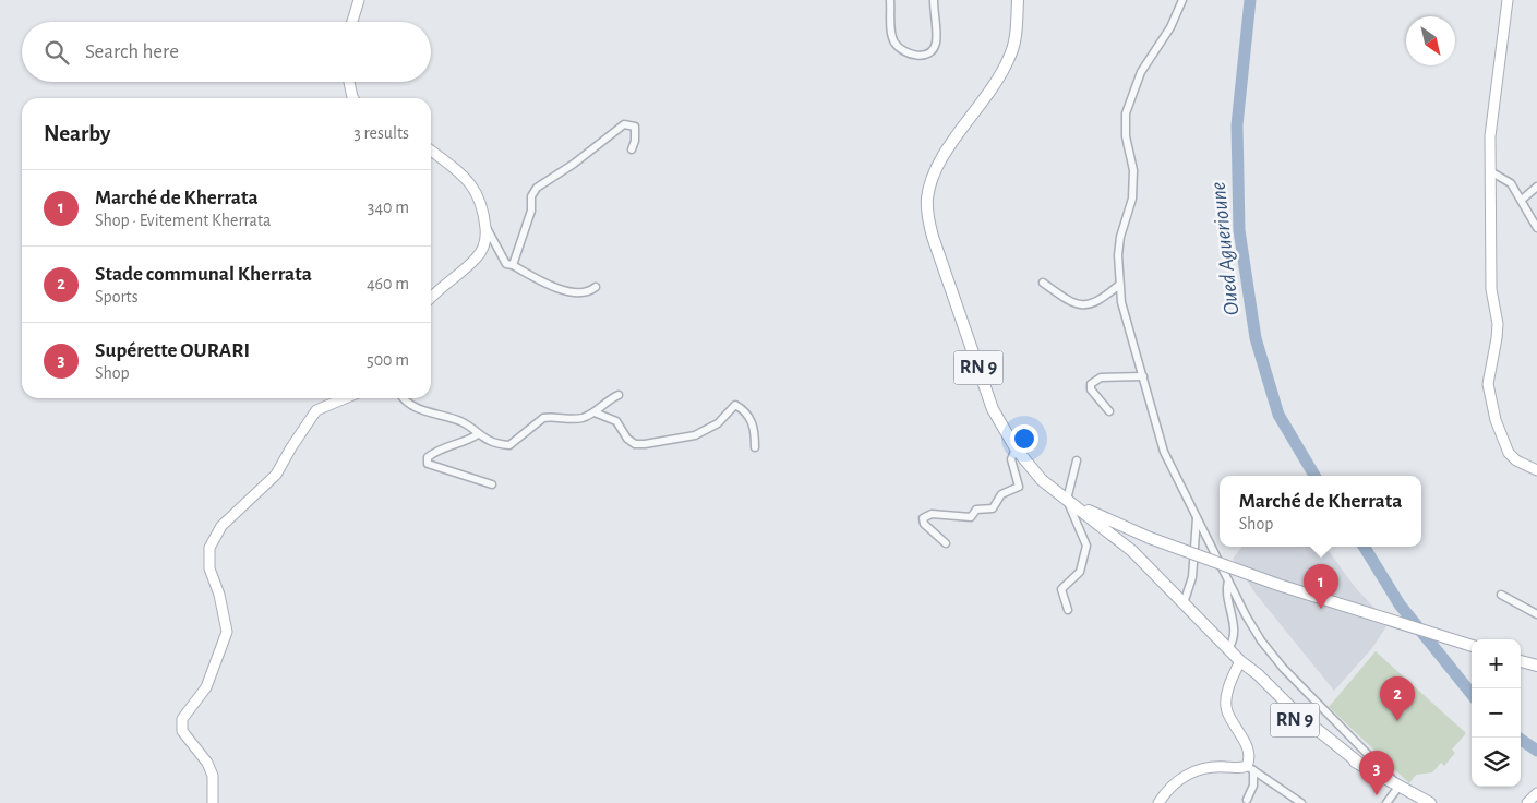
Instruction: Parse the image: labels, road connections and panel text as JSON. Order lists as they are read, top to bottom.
{
  "streets": {
    "main road": ["RN 9"]
  },
  "water": ["Oued Aguerioune"],
  "north": "bottom right",
  "page": {
    "search": "Search here",
    "heading": ["Nearby", "3 results"],
    "list": [
      {
        "mark": "1",
        "name": "Marché de Kherrata",
        "note": "Shop · Evitement Kherrata",
        "value": "340 m"
      },
      {
        "mark": "2",
        "name": "Stade communal Kherrata",
        "note": "Sports",
        "value": "460 m"
      },
      {
        "mark": "3",
        "name": "Supérette OURARI",
        "note": "Shop",
        "value": "500 m"
      }
    ],
    "popup": ["Marché de Kherrata", "Shop"],
    "pins": ["1", "2", "3"],
    "map_buttons": ["+", "−"]
  }
}
